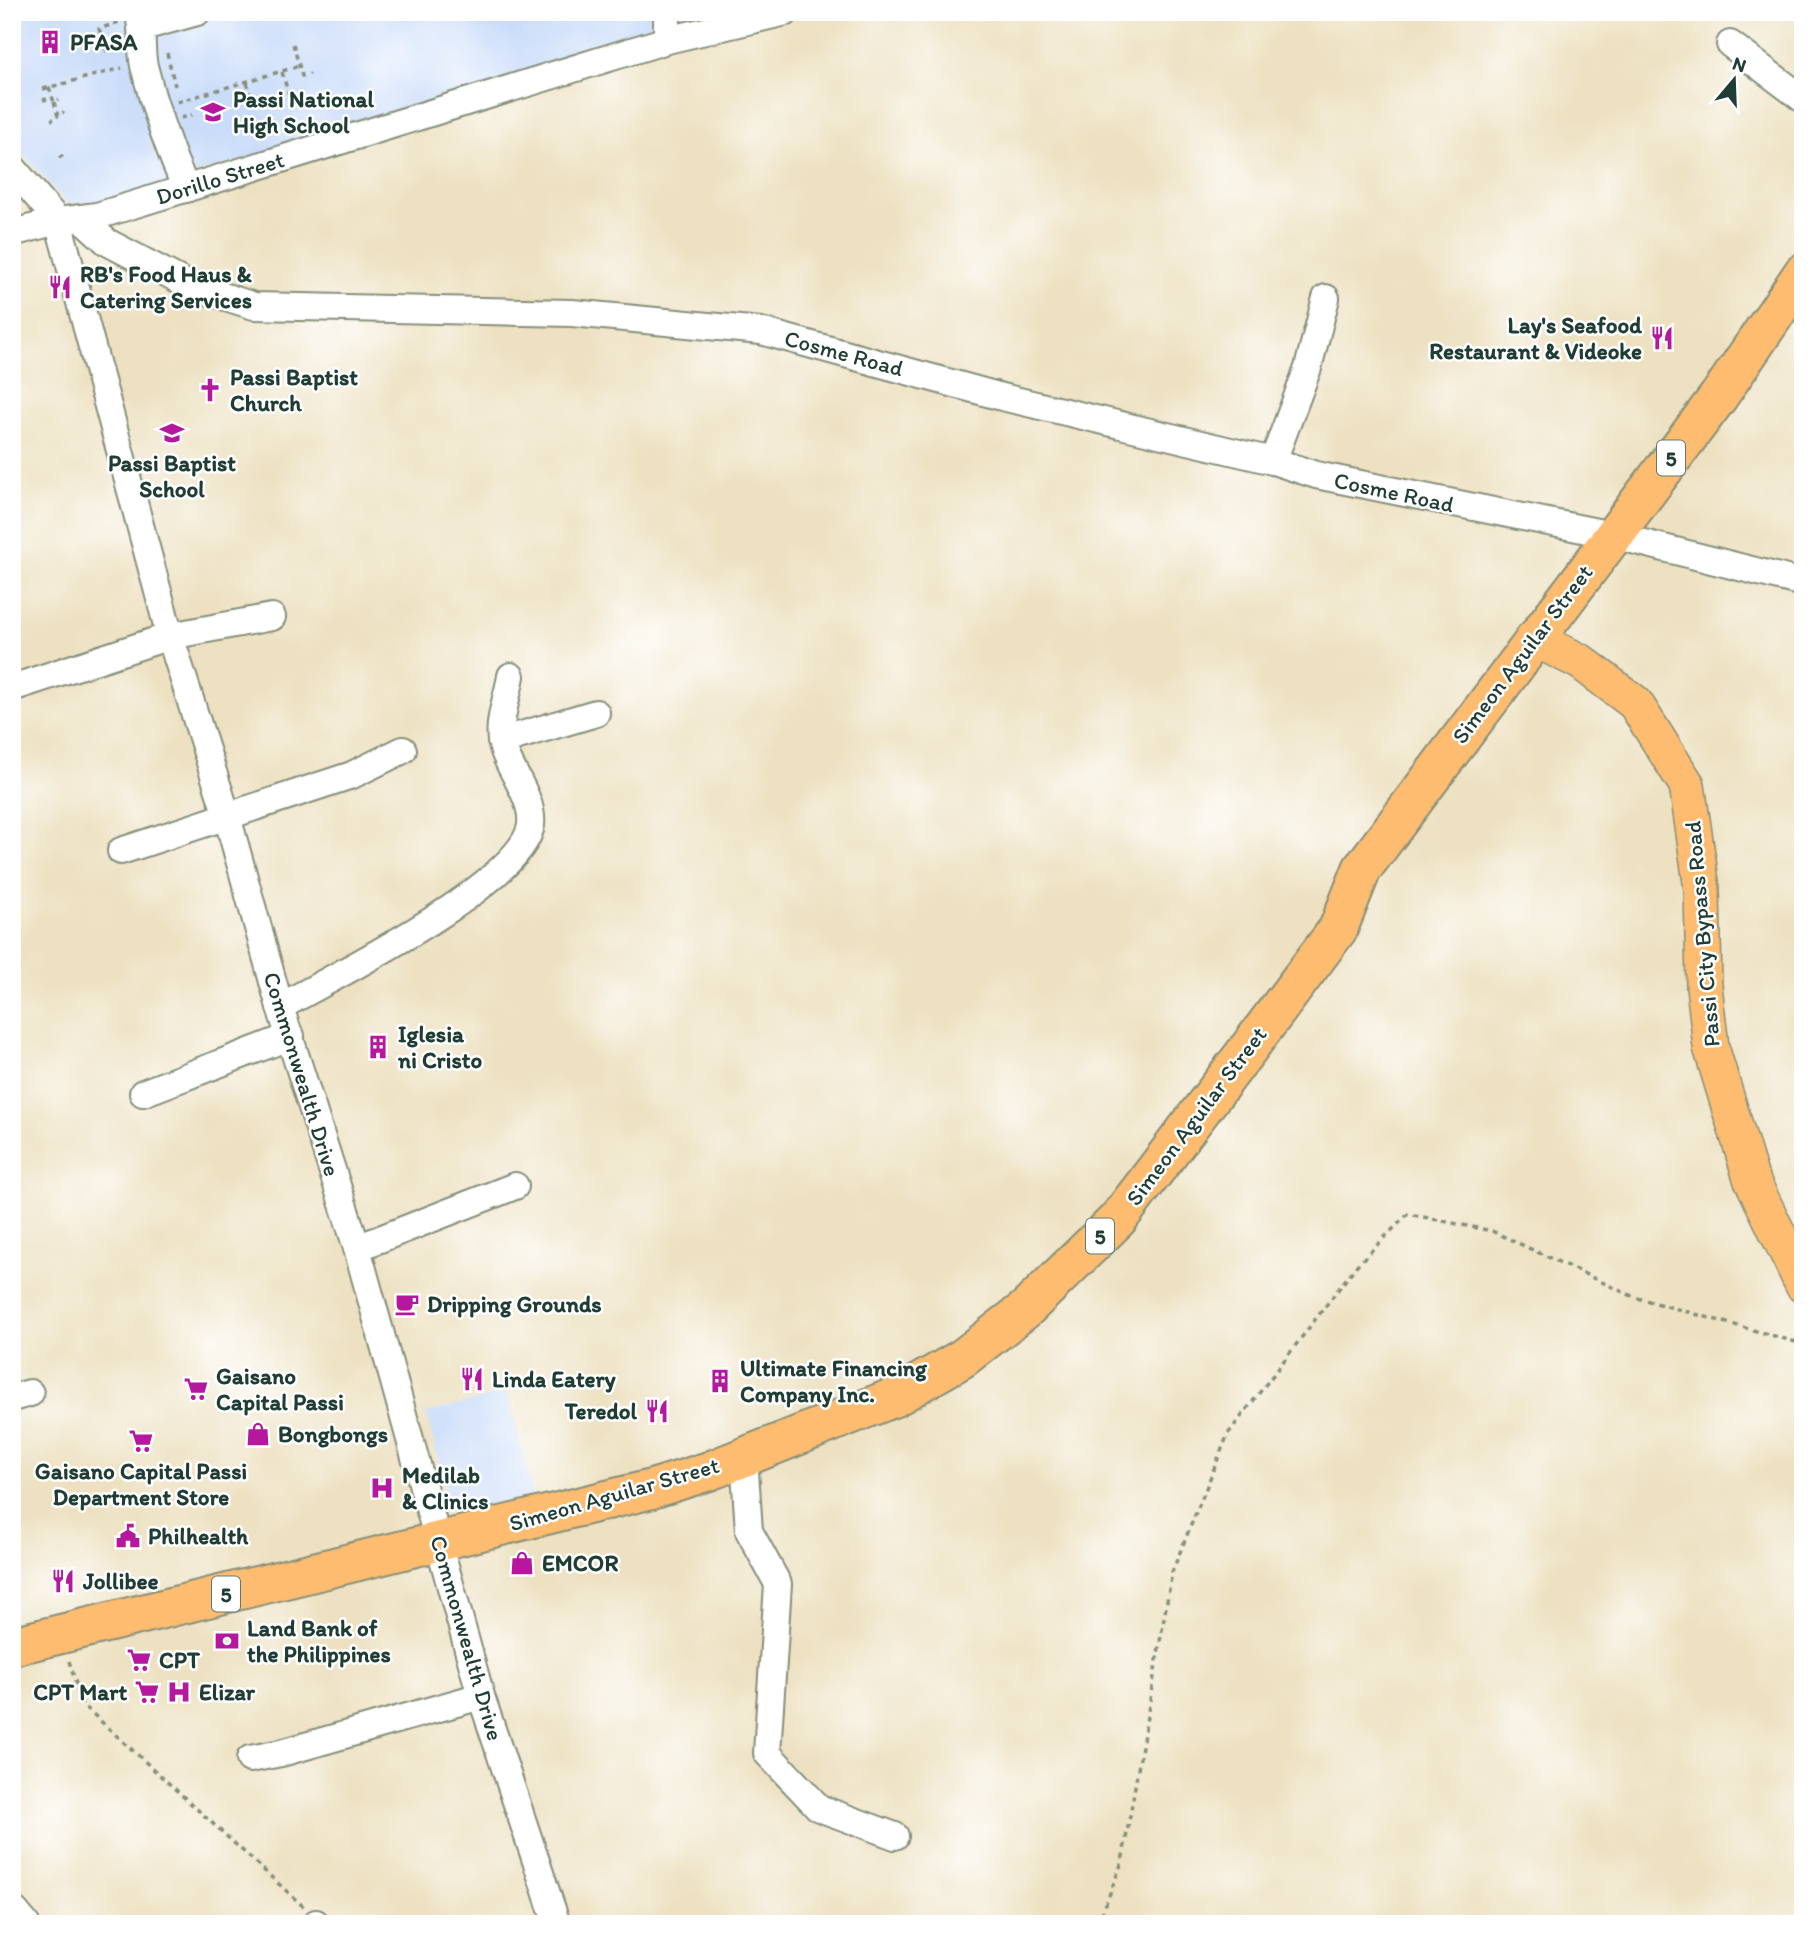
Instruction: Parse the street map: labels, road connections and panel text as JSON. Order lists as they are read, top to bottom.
{
  "streets": {
    "highway": ["5", "Simeon Aguilar Street"],
    "main road": ["Passi City Bypass Road"],
    "street": ["Dorillo Street", "Cosme Road", "Commonwealth Drive"]
  },
  "crossings": [
    ["Dorillo Street", "Cosme Road"],
    ["Dorillo Street", "Commonwealth Drive"],
    ["Cosme Road", "Simeon Aguilar Street"],
    ["Cosme Road", "Commonwealth Drive"],
    ["Simeon Aguilar Street", "Passi City Bypass Road"],
    ["Simeon Aguilar Street", "Commonwealth Drive"]
  ],
  "places": {
    "building": ["PFASA", "Iglesia ni Cristo", "Ultimate Financing Company Inc."],
    "school or university": ["Passi National High School", "Passi Baptist School"],
    "restaurant": [
      "RB's Food Haus & Catering Services",
      "Lay's Seafood Restaurant & Videoke",
      "Linda Eatery",
      "Teredol",
      "Jollibee"
    ],
    "church": ["Passi Baptist Church"],
    "cafe": ["Dripping Grounds"],
    "supermarket": [
      "Gaisano Capital Passi",
      "Gaisano Capital Passi Department Store",
      "CPT",
      "CPT Mart"
    ],
    "shop": ["Bongbongs", "EMCOR"],
    "hospital": ["Medilab & Clinics", "Elizar"],
    "public building": ["Philhealth"],
    "bank": ["Land Bank of the Philippines"]
  },
  "north": "top"
}
